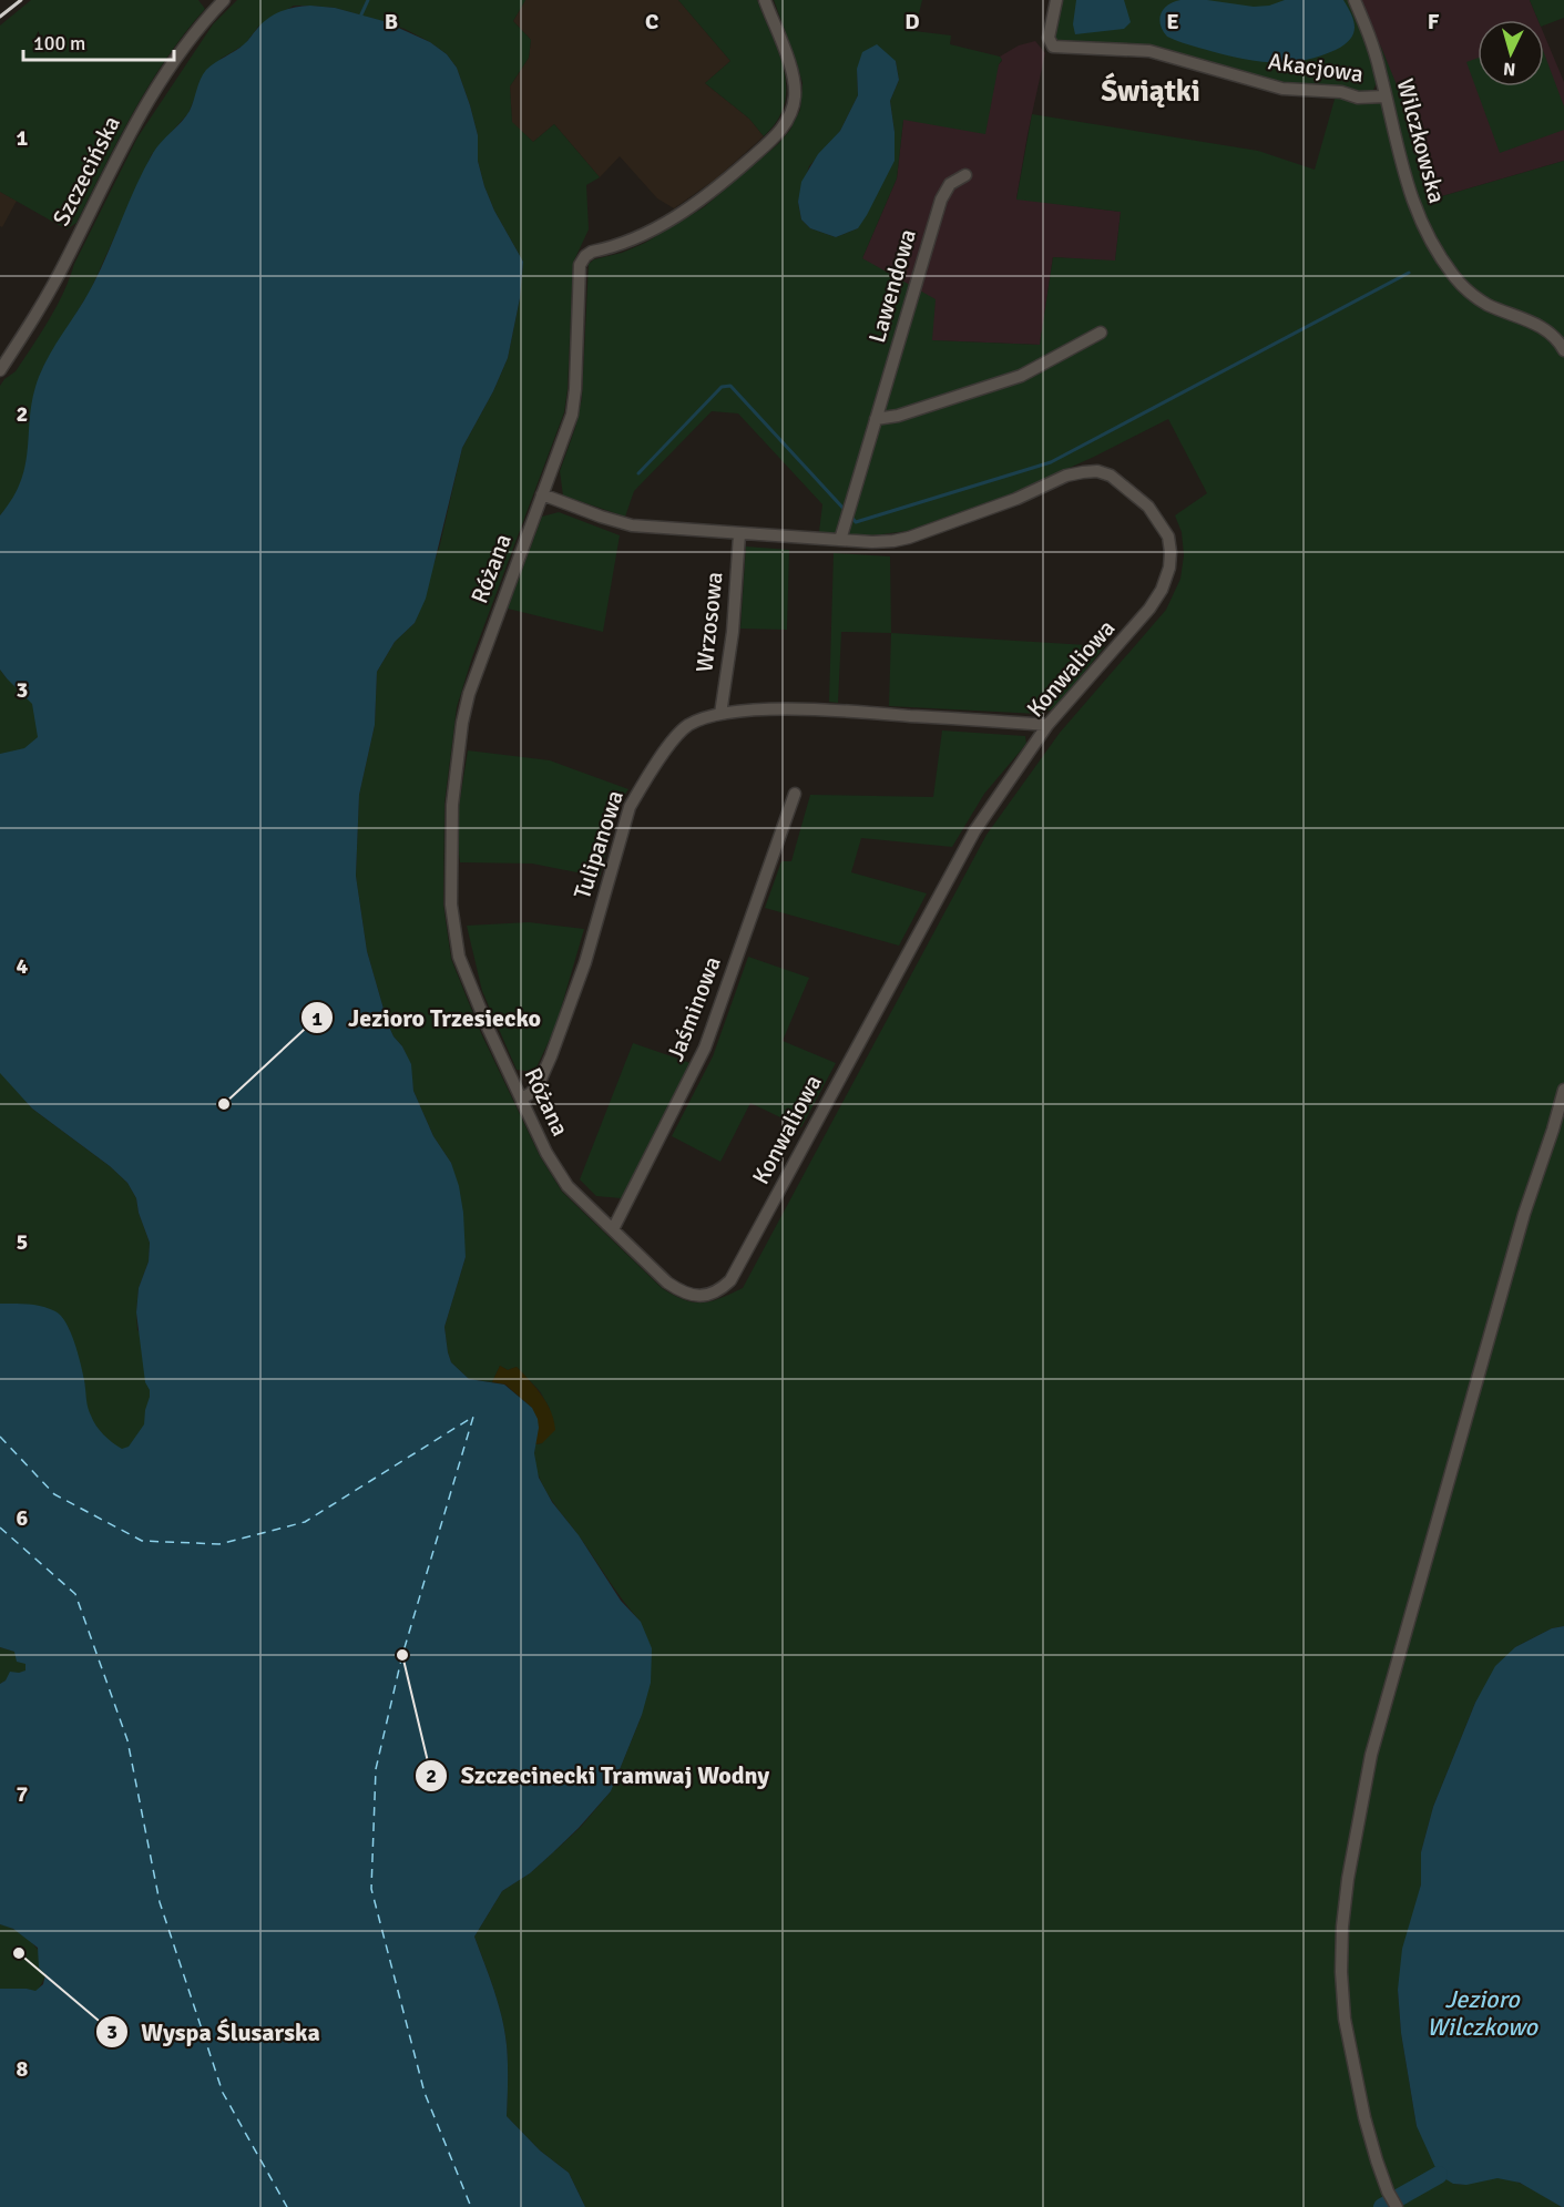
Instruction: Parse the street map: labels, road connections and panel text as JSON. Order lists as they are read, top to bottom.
{
  "streets": {
    "street": [
      "Akacjowa",
      "Wilczkowska",
      "Szczecińska",
      "Lawendowa",
      "Różana",
      "Wrzosowa",
      "Konwaliowa",
      "Tulipanowa",
      "Jaśminowa"
    ]
  },
  "crossings": [
    ["Akacjowa", "Wilczkowska"],
    ["Lawendowa", "Konwaliowa"],
    ["Różana", "Konwaliowa"],
    ["Różana", "Tulipanowa"],
    ["Różana", "Jaśminowa"],
    ["Wrzosowa", "Konwaliowa"],
    ["Wrzosowa", "Tulipanowa"],
    ["Konwaliowa", "Tulipanowa"],
    ["Konwaliowa", "Jaśminowa"]
  ],
  "districts": ["Świątki"],
  "water": ["Jezioro Wilczkowo"],
  "places": ["Jezioro Trzesiecko", "Szczecinecki Tramwaj Wodny", "Wyspa Ślusarska"],
  "scale_bar": "100 m",
  "north": "bottom",
  "grid": {
    "columns": [
      "B",
      "C",
      "D",
      "E",
      "F"
    ],
    "rows": [
      "1",
      "2",
      "3",
      "4",
      "5",
      "6",
      "7",
      "8"
    ]
  }
}
